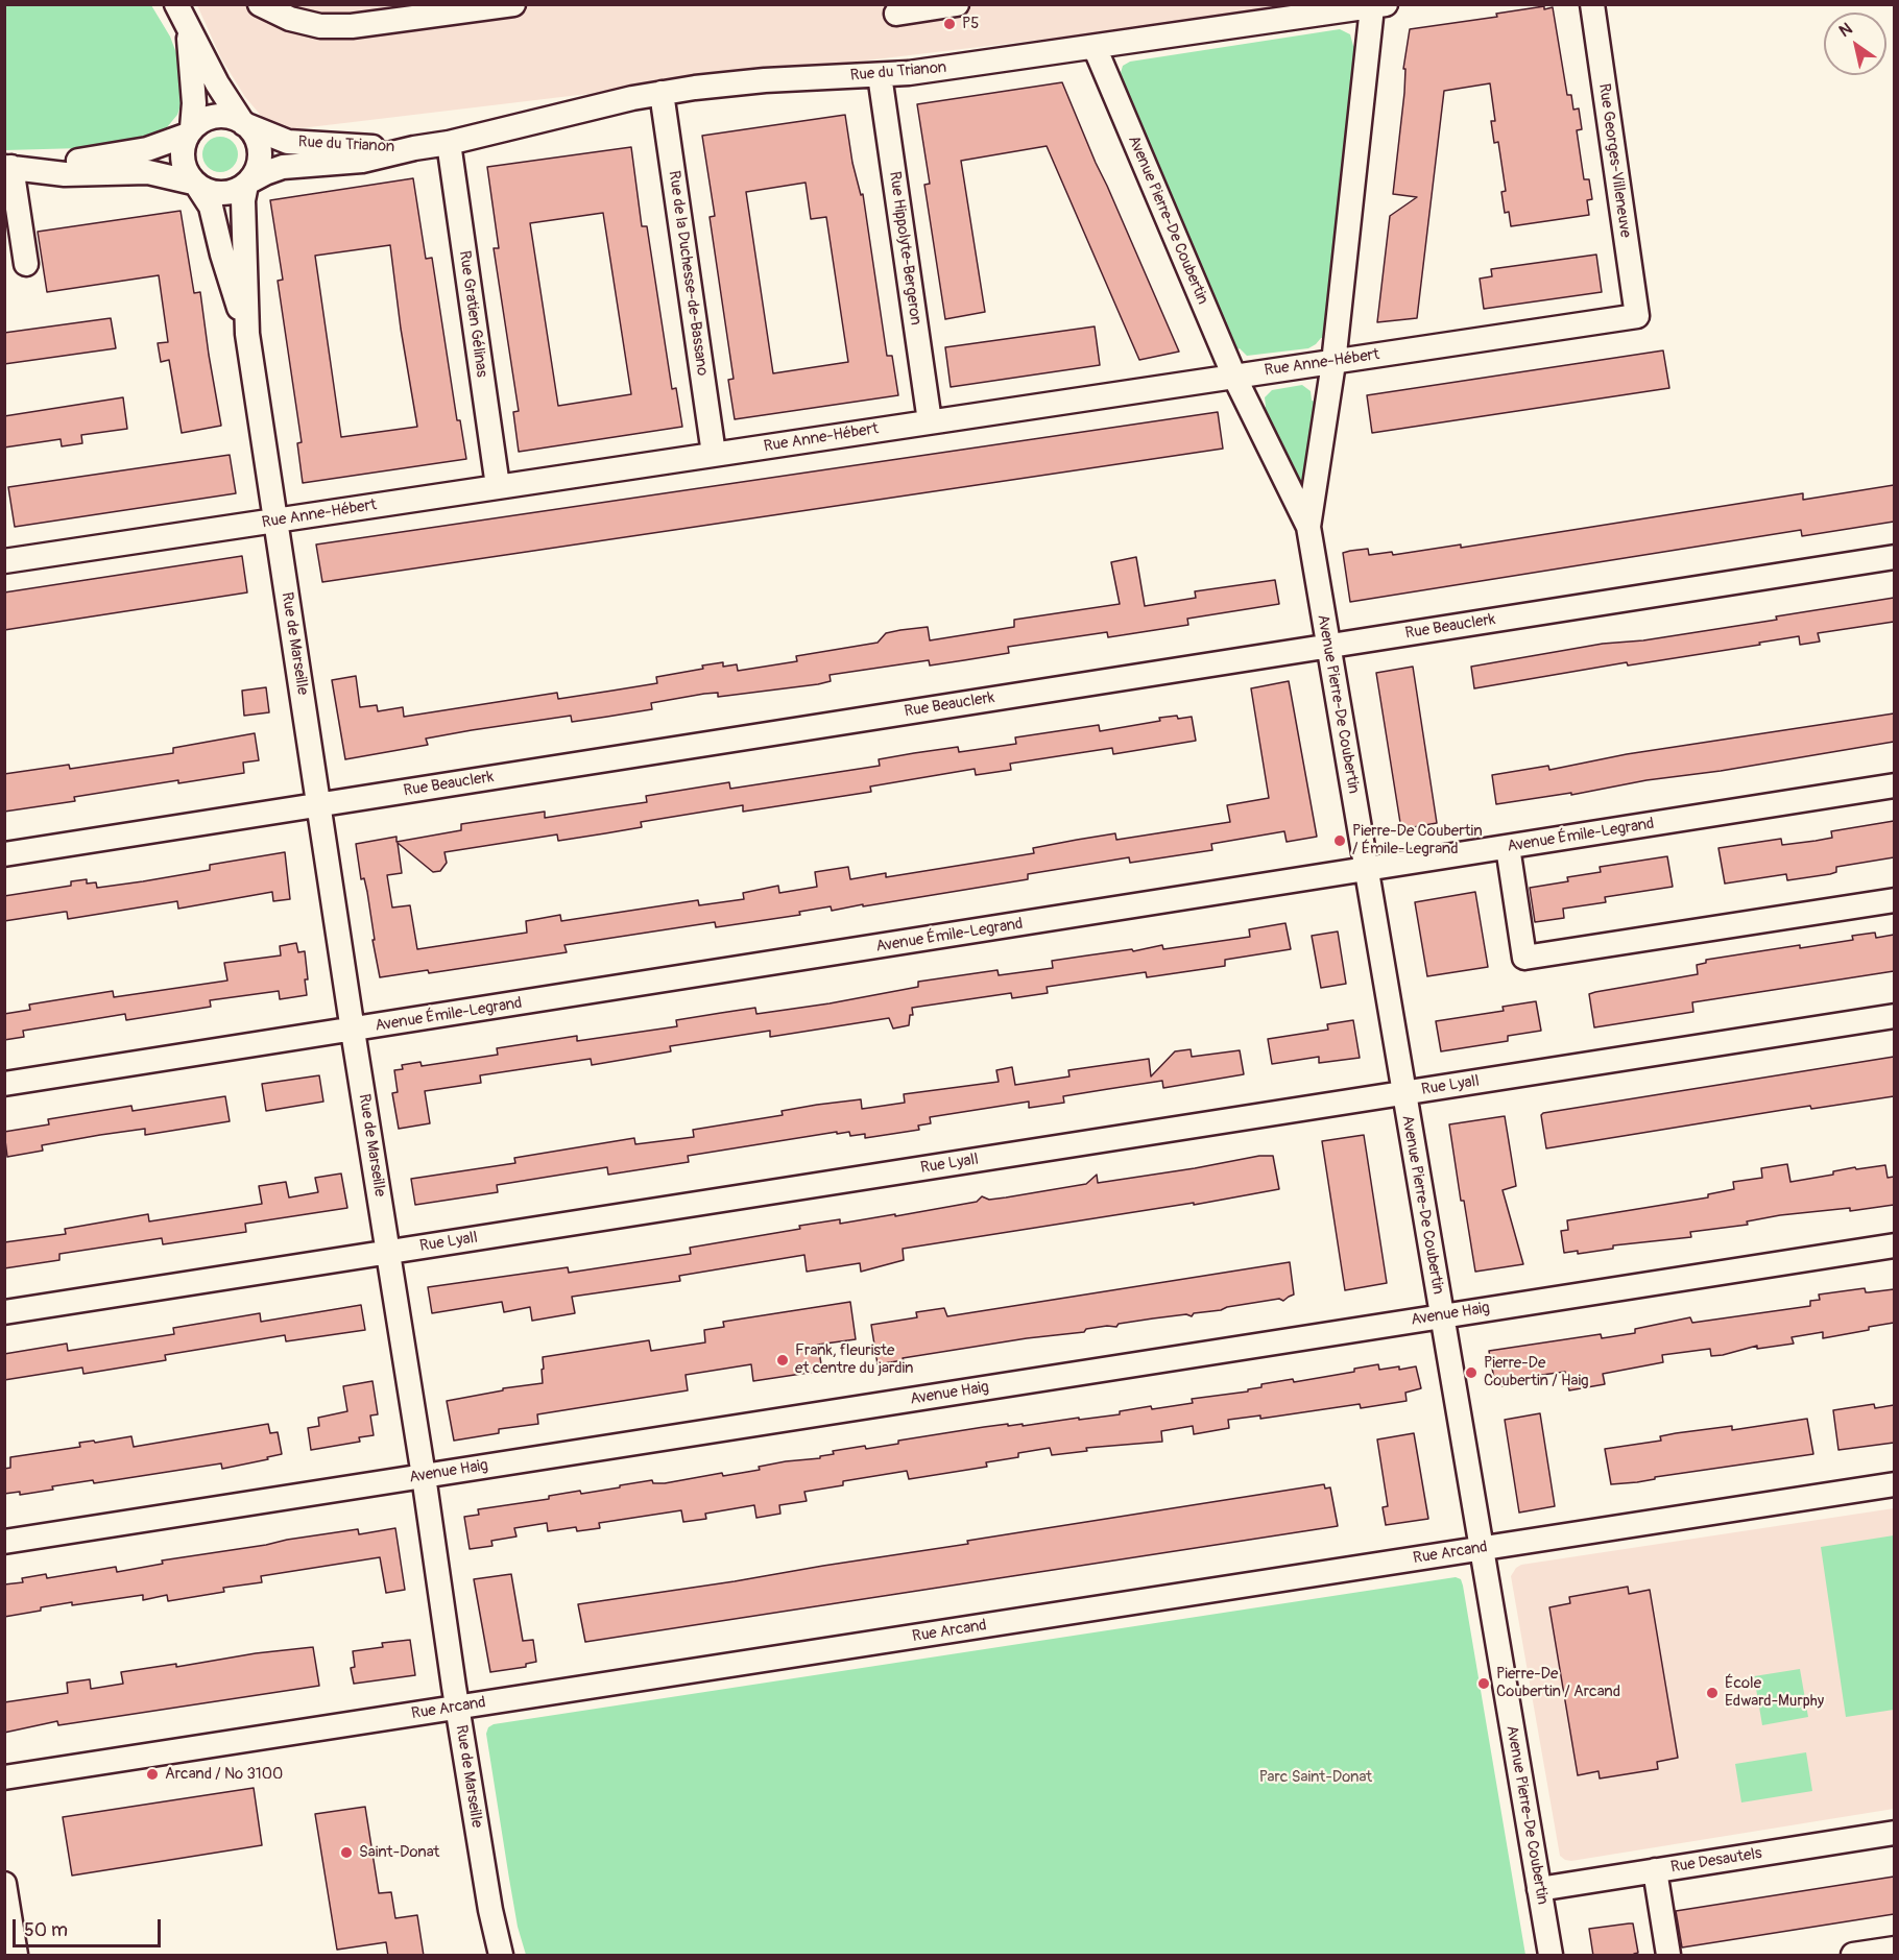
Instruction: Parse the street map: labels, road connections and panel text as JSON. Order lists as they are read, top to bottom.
{
  "streets": {
    "street": [
      "Rue du Trianon",
      "Rue Georges-Villeneuve",
      "Avenue Pierre-De Coubertin",
      "Rue Hippolyte-Bergeron",
      "Rue de la Duchesse-de-Bassano",
      "Rue Gratien Gélinas",
      "Rue Anne-Hébert",
      "Rue Beauclerk",
      "Rue de Marseille",
      "Avenue Émile-Legrand",
      "Rue Lyall",
      "Avenue Haig",
      "Rue Arcand",
      "Rue Desautels"
    ]
  },
  "crossings": [
    ["Rue du Trianon", "Avenue Pierre-De Coubertin"],
    ["Rue du Trianon", "Rue Hippolyte-Bergeron"],
    ["Rue du Trianon", "Rue de la Duchesse-de-Bassano"],
    ["Rue du Trianon", "Rue Gratien Gélinas"],
    ["Rue du Trianon", "Rue de Marseille"],
    ["Rue Georges-Villeneuve", "Rue Anne-Hébert"],
    ["Avenue Pierre-De Coubertin", "Rue Anne-Hébert"],
    ["Avenue Pierre-De Coubertin", "Rue Beauclerk"],
    ["Avenue Pierre-De Coubertin", "Avenue Émile-Legrand"],
    ["Avenue Pierre-De Coubertin", "Rue Lyall"],
    ["Avenue Pierre-De Coubertin", "Avenue Haig"],
    ["Avenue Pierre-De Coubertin", "Rue Arcand"],
    ["Avenue Pierre-De Coubertin", "Rue Desautels"],
    ["Rue Hippolyte-Bergeron", "Rue Anne-Hébert"],
    ["Rue de la Duchesse-de-Bassano", "Rue Anne-Hébert"],
    ["Rue Gratien Gélinas", "Rue Anne-Hébert"],
    ["Rue Anne-Hébert", "Rue de Marseille"],
    ["Rue Beauclerk", "Rue de Marseille"],
    ["Rue de Marseille", "Avenue Émile-Legrand"],
    ["Rue de Marseille", "Rue Lyall"],
    ["Rue de Marseille", "Avenue Haig"],
    ["Rue de Marseille", "Rue Arcand"]
  ],
  "parks": ["Parc Saint-Donat"],
  "places": [
    "P5",
    "Pierre-De Coubertin / Émile-Legrand",
    "Frank, fleuriste et centre du jardin",
    "Pierre-De Coubertin / Haig",
    "Pierre-De Coubertin / Arcand",
    "École Edward-Murphy",
    "Arcand / No 3100",
    "Saint-Donat"
  ],
  "scale_bar": "50 m",
  "north": "top left"
}
